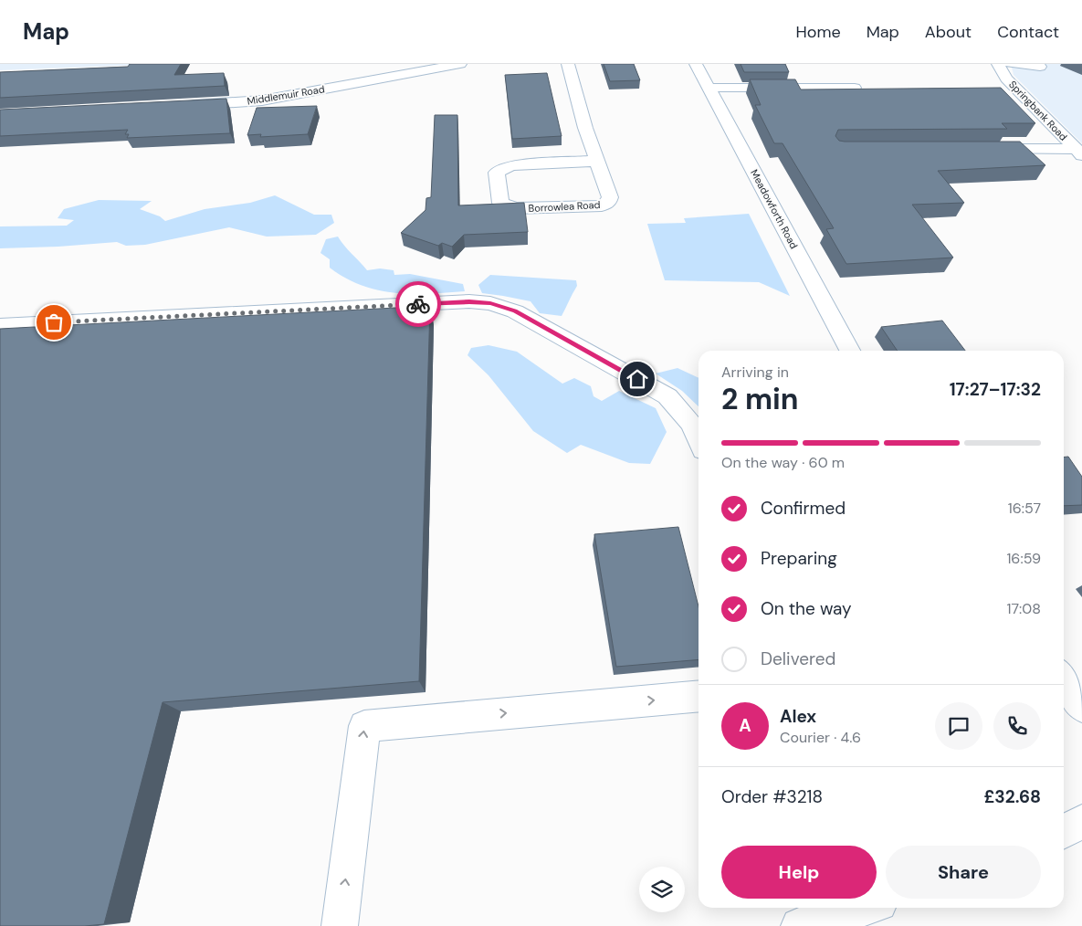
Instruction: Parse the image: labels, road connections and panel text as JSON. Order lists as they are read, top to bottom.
{
  "streets": {
    "street": [
      "Middlemuir Road",
      "Springbank Road",
      "Borrowlea Road",
      "Meadowforth Road"
    ]
  },
  "page": {
    "header": "Map",
    "nav": [
      "Home",
      "Map",
      "About",
      "Contact"
    ],
    "heading": ["2 min", "Arriving in", "17:27–17:32"],
    "panel": [
      "Alex",
      "Courier · 4.6",
      "Order #3218",
      "£32.68"
    ],
    "bar": "On the way · 60 m",
    "list": [
      ["Confirmed", "16:57"],
      ["Preparing", "16:59"],
      ["On the way", "17:08"],
      "Delivered"
    ],
    "round": "A",
    "buttons": ["Help", "Share"]
  }
}
